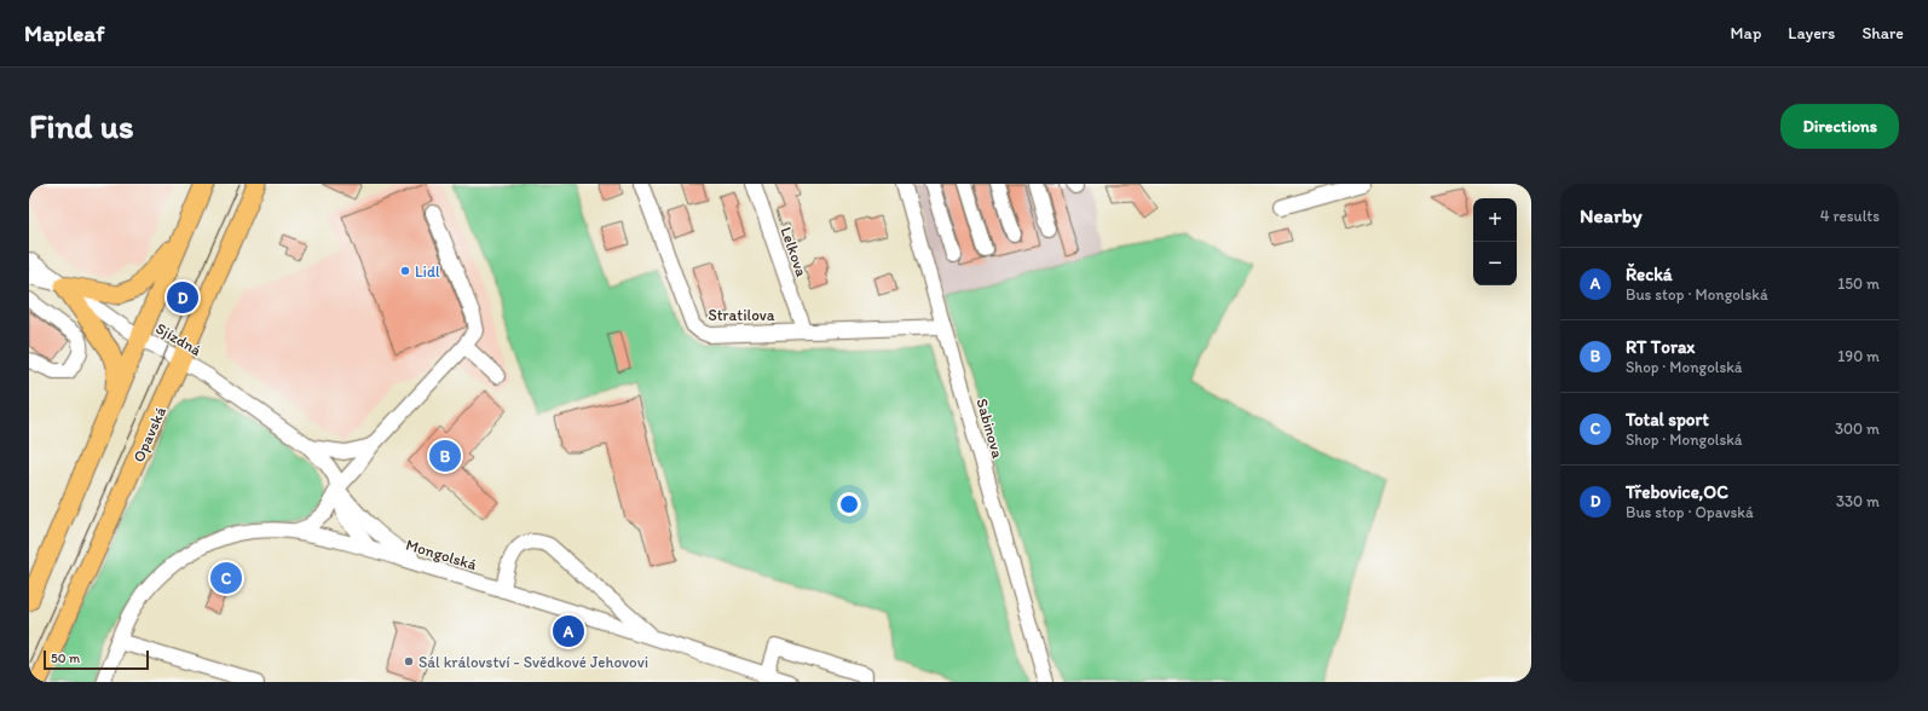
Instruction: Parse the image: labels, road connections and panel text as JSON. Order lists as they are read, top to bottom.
{
  "streets": {
    "main road": ["Opavská"],
    "street": [
      "Lelkova",
      "Stratilova",
      "Sjízdná",
      "Sabinova",
      "Mongolská"
    ]
  },
  "crossings": [
    ["Lelkova", "Stratilova"],
    ["Stratilova", "Sabinova"],
    ["Sjízdná", "Opavská"]
  ],
  "places": ["Lidl", "Sál království - Svědkové Jehovovi"],
  "scale_bar": "50 m",
  "page": {
    "header": "Mapleaf",
    "nav": ["Map", "Layers", "Share"],
    "buttons": "Directions",
    "title": "Find us",
    "heading": ["Nearby", "4 results"],
    "map_buttons": ["+", "−"],
    "list": [
      {
        "mark": "A",
        "name": "Řecká",
        "note": "Bus stop · Mongolská",
        "value": "150 m"
      },
      {
        "mark": "B",
        "name": "RT Torax",
        "note": "Shop · Mongolská",
        "value": "190 m"
      },
      {
        "mark": "C",
        "name": "Total sport",
        "note": "Shop · Mongolská",
        "value": "300 m"
      },
      {
        "mark": "D",
        "name": "Třebovice,OC",
        "note": "Bus stop · Opavská",
        "value": "330 m"
      }
    ],
    "pins": [
      "D",
      "B",
      "C",
      "A"
    ],
    "scale": "50 m"
  }
}
